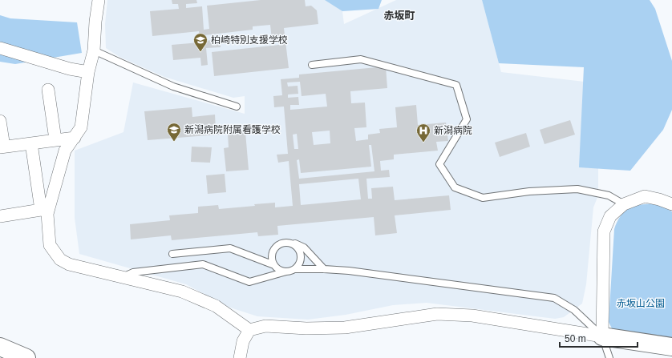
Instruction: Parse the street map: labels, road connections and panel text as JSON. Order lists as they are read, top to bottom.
{
  "districts": ["赤坂町"],
  "parks": ["赤坂山公園"],
  "places": {
    "school or university": ["柏崎特別支援学校", "新潟病院附属看護学校"],
    "hospital": ["新潟病院"]
  },
  "scale_bar": "50 m"
}
